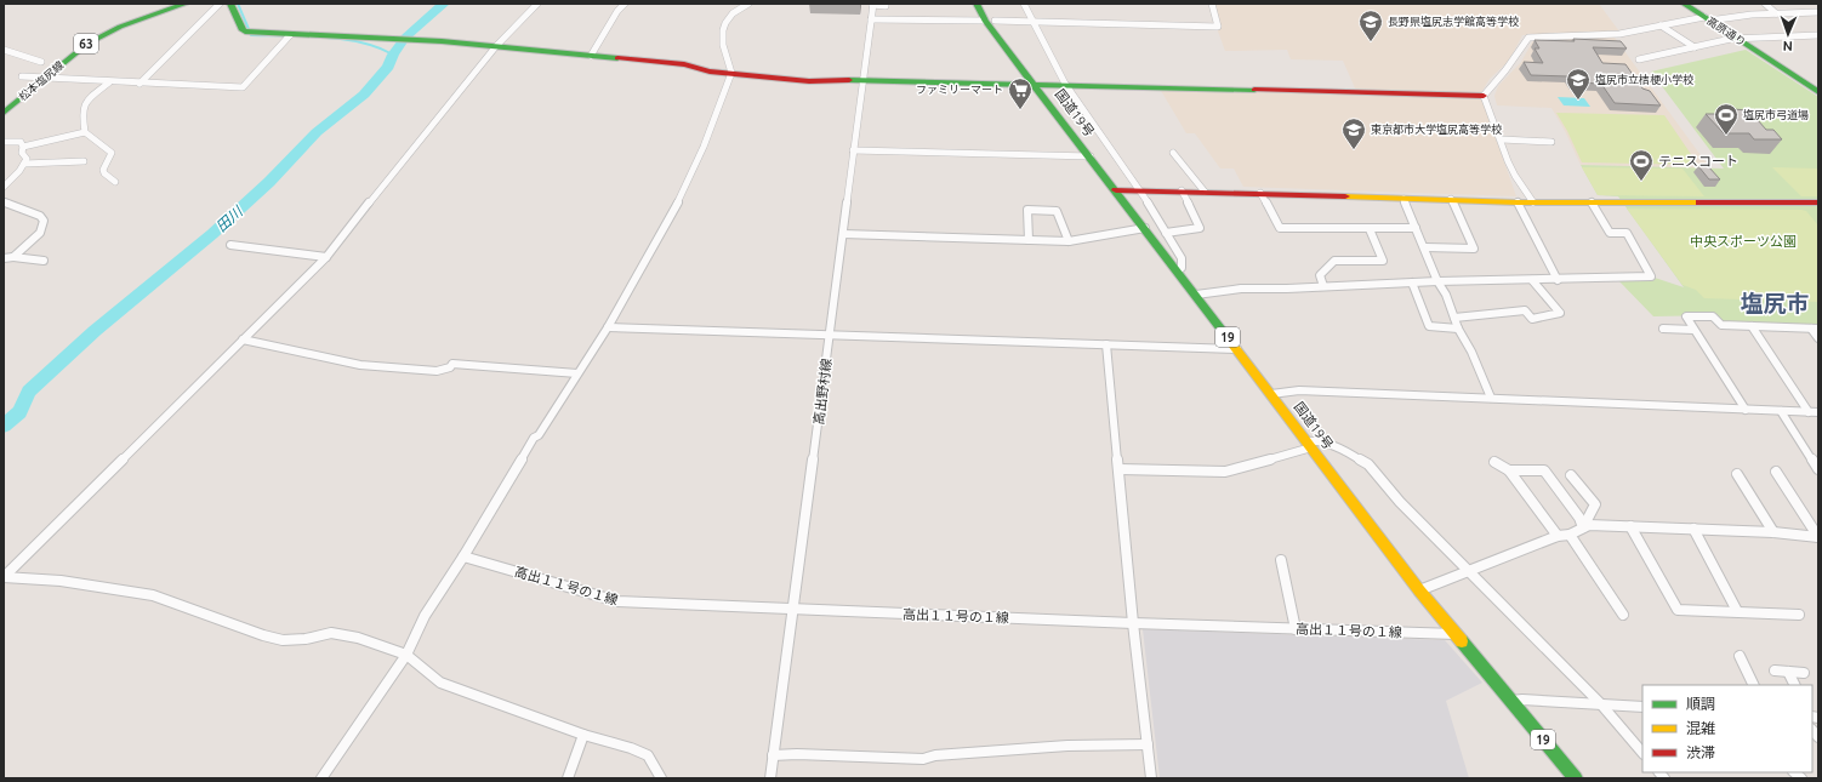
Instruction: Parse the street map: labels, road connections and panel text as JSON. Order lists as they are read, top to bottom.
{
  "streets": {
    "main road": [
      "高原通り",
      "63",
      "松本塩尻線",
      "国道19号",
      "19"
    ],
    "street": ["高出野村線", "高出１１号の１線"]
  },
  "crossings": [
    ["国道19号", "高出１１号の１線"],
    ["高出野村線", "高出１１号の１線"]
  ],
  "districts": ["塩尻市"],
  "water": ["田川"],
  "parks": ["中央スポーツ公園"],
  "places": {
    "school or university": ["長野県塩尻志学館高等学校", "塩尻市立桔梗小学校", "東京都市大学塩尻高等学校"],
    "supermarket": ["ファミリーマート"],
    "sports": ["塩尻市弓道場", "テニスコート"]
  },
  "legend": ["順調", "混雑", "渋滞"],
  "north": "bottom"
}
